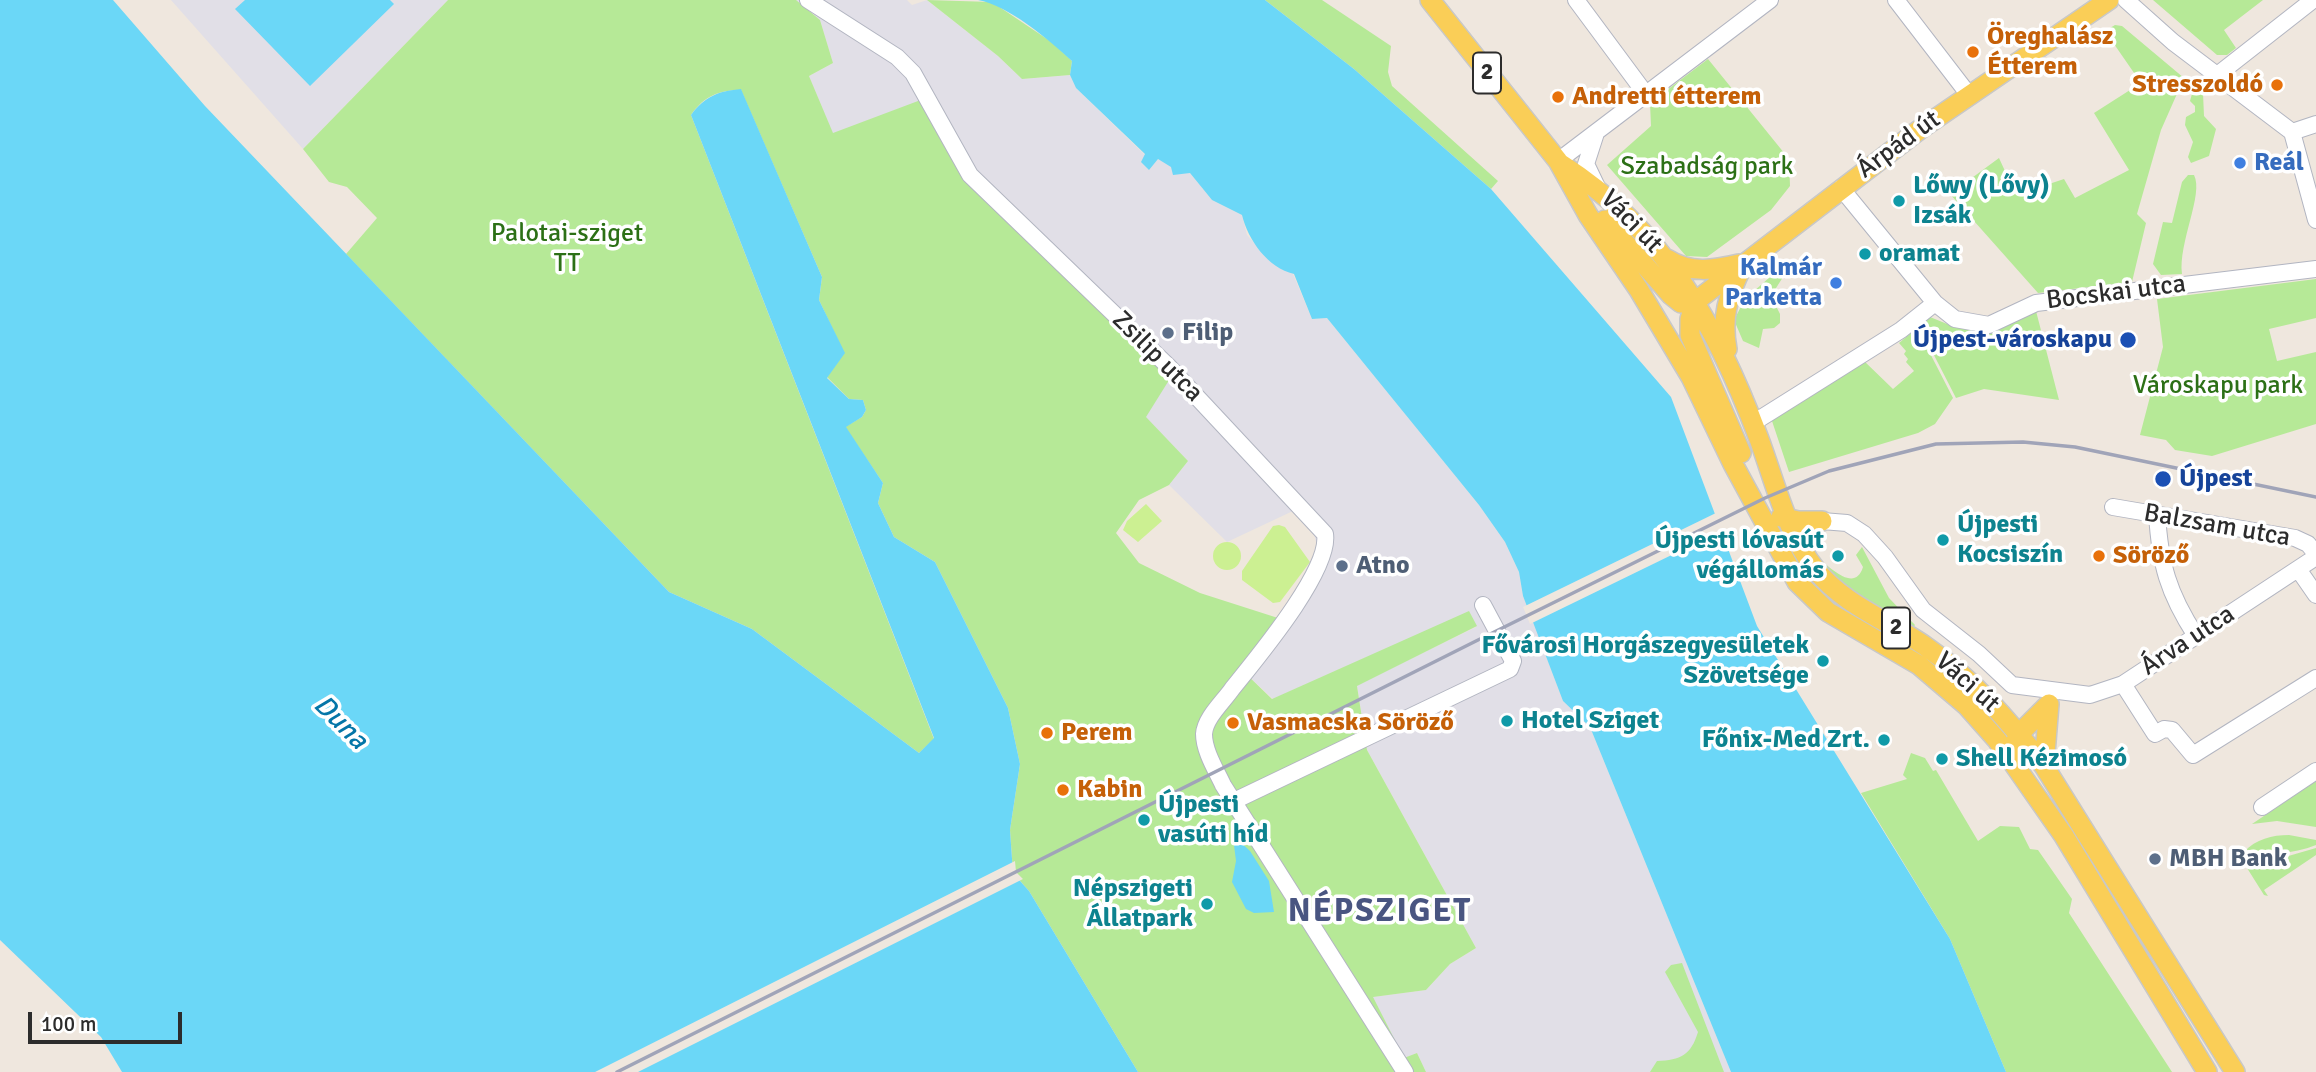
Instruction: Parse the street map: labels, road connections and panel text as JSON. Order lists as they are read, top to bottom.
{
  "streets": {
    "main road": ["2", "Árpád út", "Váci út"],
    "street": [
      "Bocskai utca",
      "Zsilip utca",
      "Balzsam utca",
      "Árva utca"
    ]
  },
  "crossings": [
    ["Árpád út", "Váci út"],
    ["Árpád út", "Bocskai utca"],
    ["Balzsam utca", "Árva utca"]
  ],
  "districts": ["NÉPSZIGET"],
  "water": ["Duna"],
  "parks": ["Szabadság park", "Palotai-sziget TT", "Városkapu park"],
  "places": [
    "Öreghalász Étterem",
    "Stresszoldó",
    "Andretti étterem",
    "Reál",
    "Lőwy (Lővy) Izsák",
    "oramat",
    "Kalmár Parketta",
    "Filip",
    "Újpest-városkapu",
    "Újpest",
    "Újpesti Kocsiszín",
    "Újpesti lóvasút végállomás",
    "Söröző",
    "Atno",
    "Fővárosi Horgászegyesületek Szövetsége",
    "Hotel Sziget",
    "Vasmacska Söröző",
    "Perem",
    "Főnix-Med Zrt.",
    "Shell Kézimosó",
    "Kabin",
    "Újpesti vasúti híd",
    "MBH Bank",
    "Népszigeti Állatpark"
  ],
  "scale_bar": "100 m"
}
